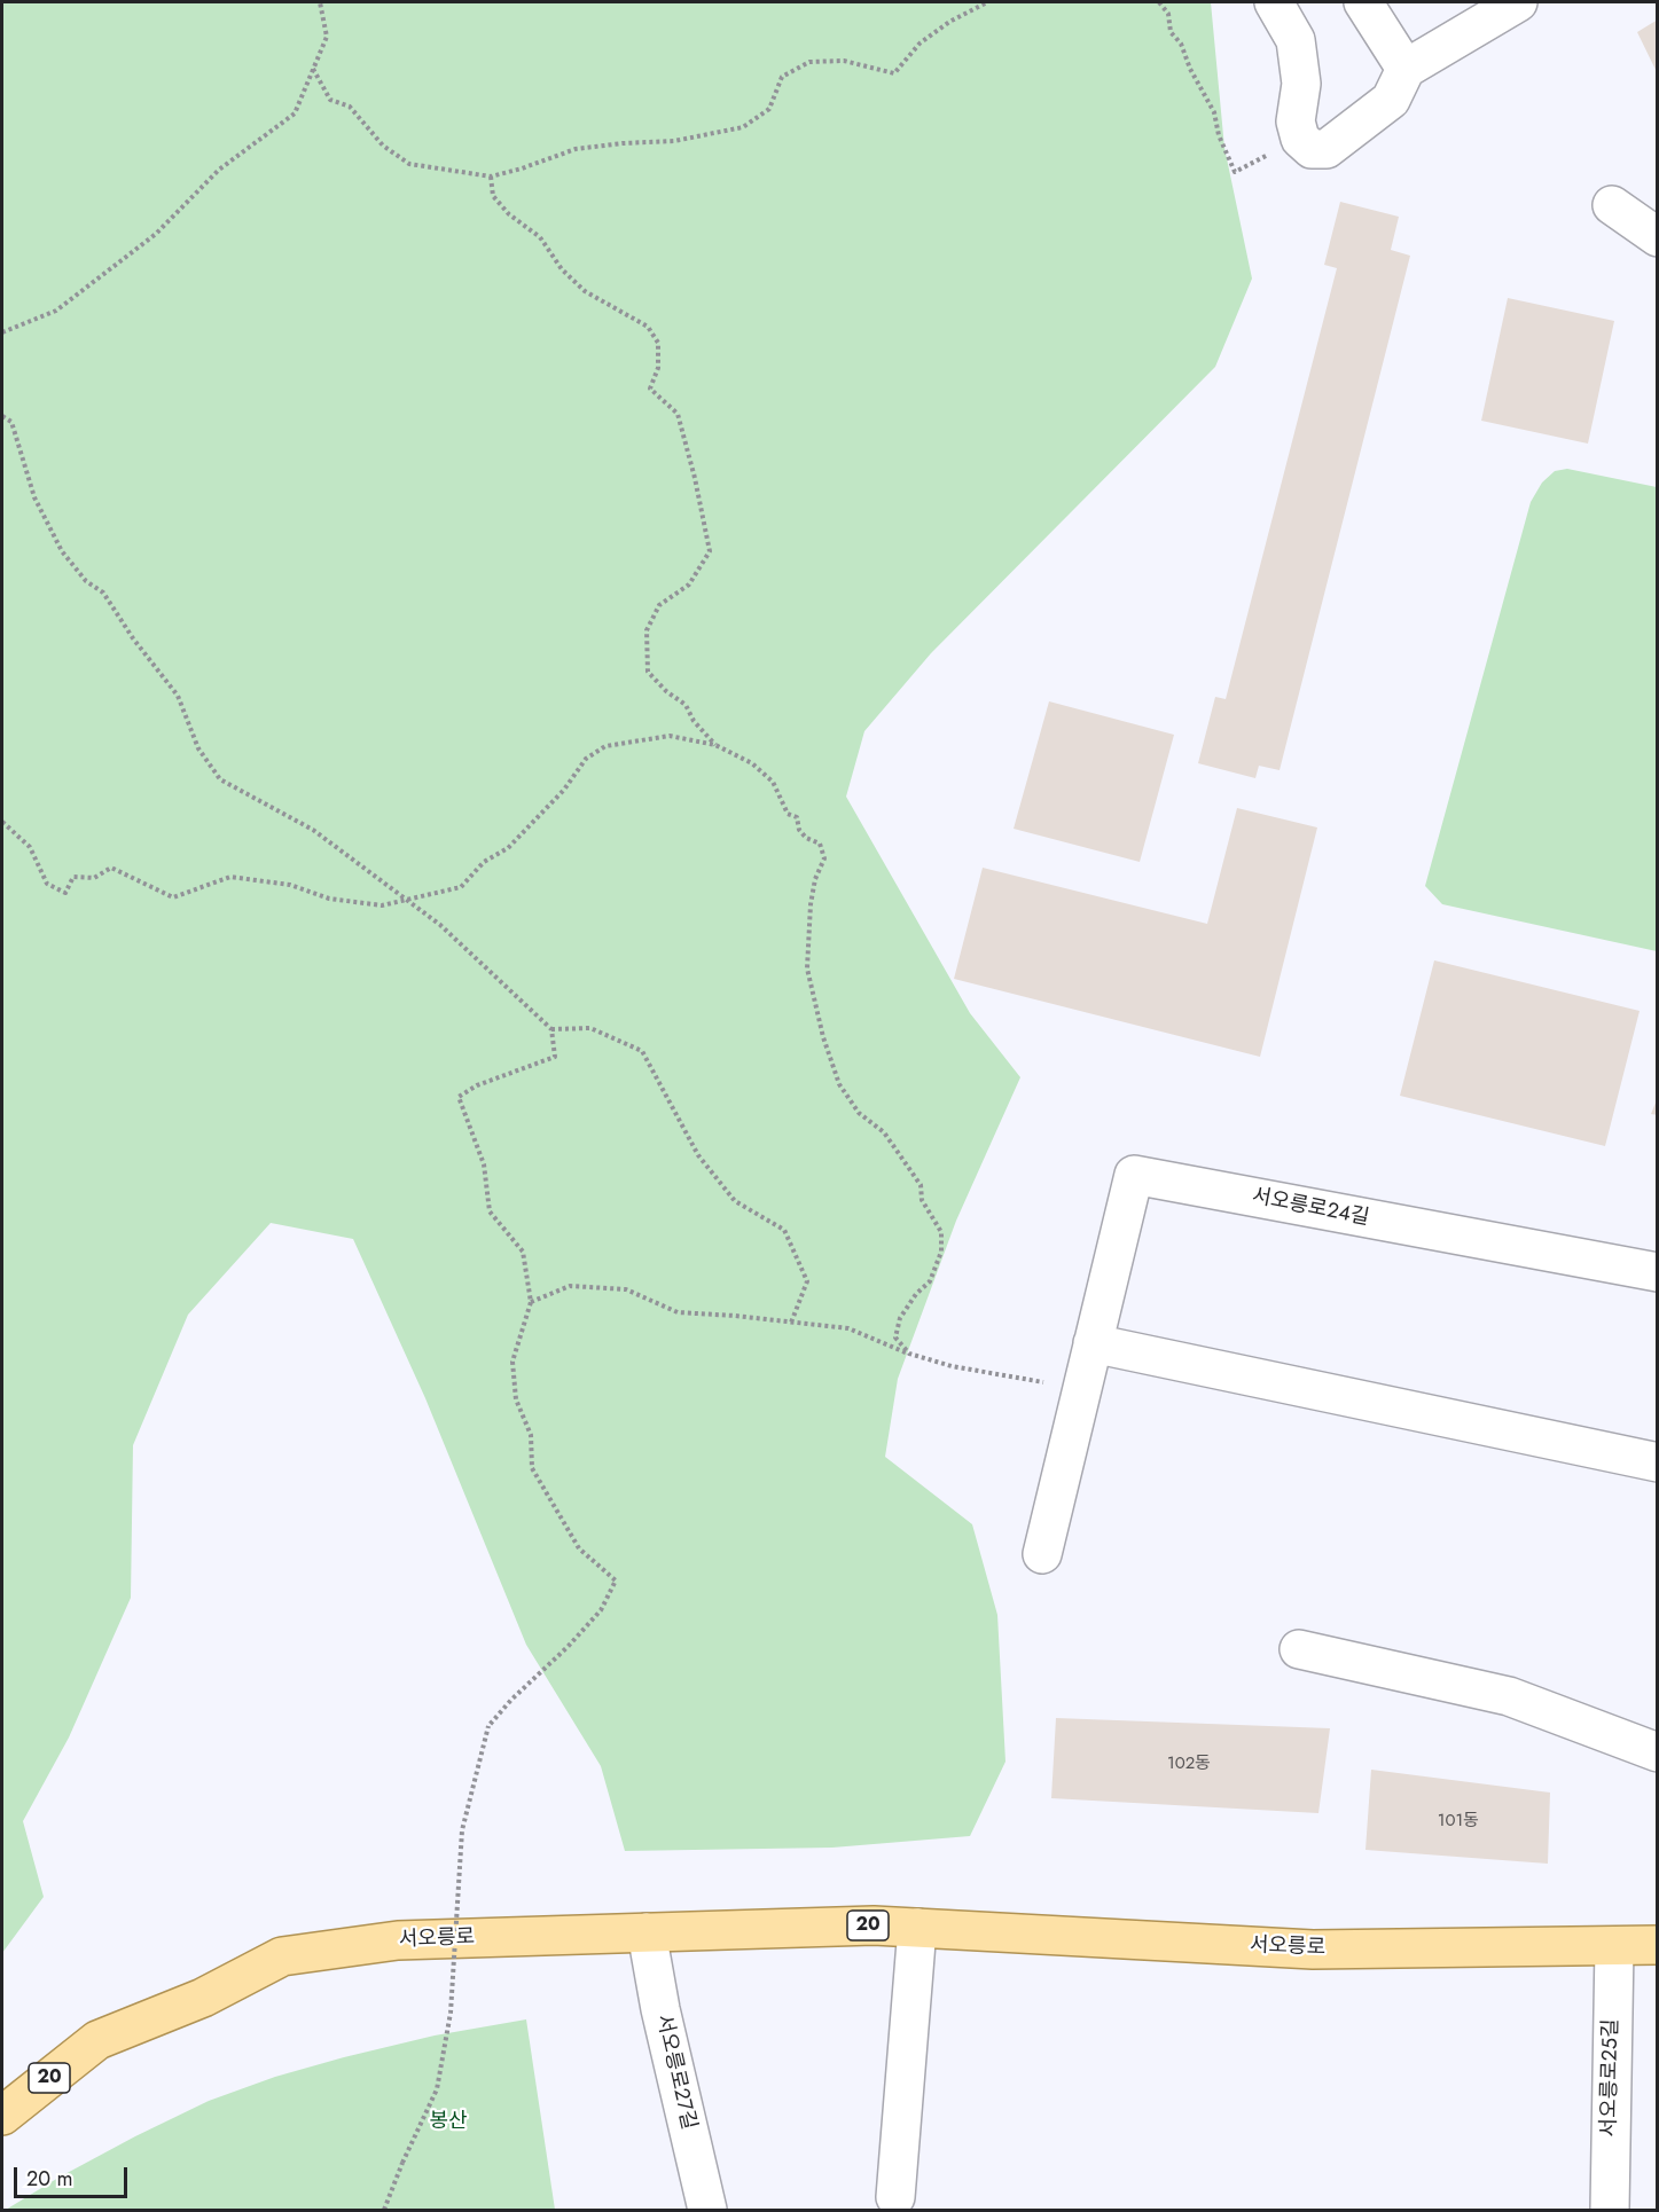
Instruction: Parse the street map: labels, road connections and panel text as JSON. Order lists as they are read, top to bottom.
{
  "streets": {
    "main road": ["20", "서오릉로"],
    "street": ["서오릉로24길", "서오릉로27길", "서오릉로25길"]
  },
  "crossings": [
    ["서오릉로", "서오릉로27길"],
    ["서오릉로", "서오릉로25길"]
  ],
  "parks": ["봉산"],
  "house_numbers": ["102동", "101동"],
  "scale_bar": "20 m"
}
